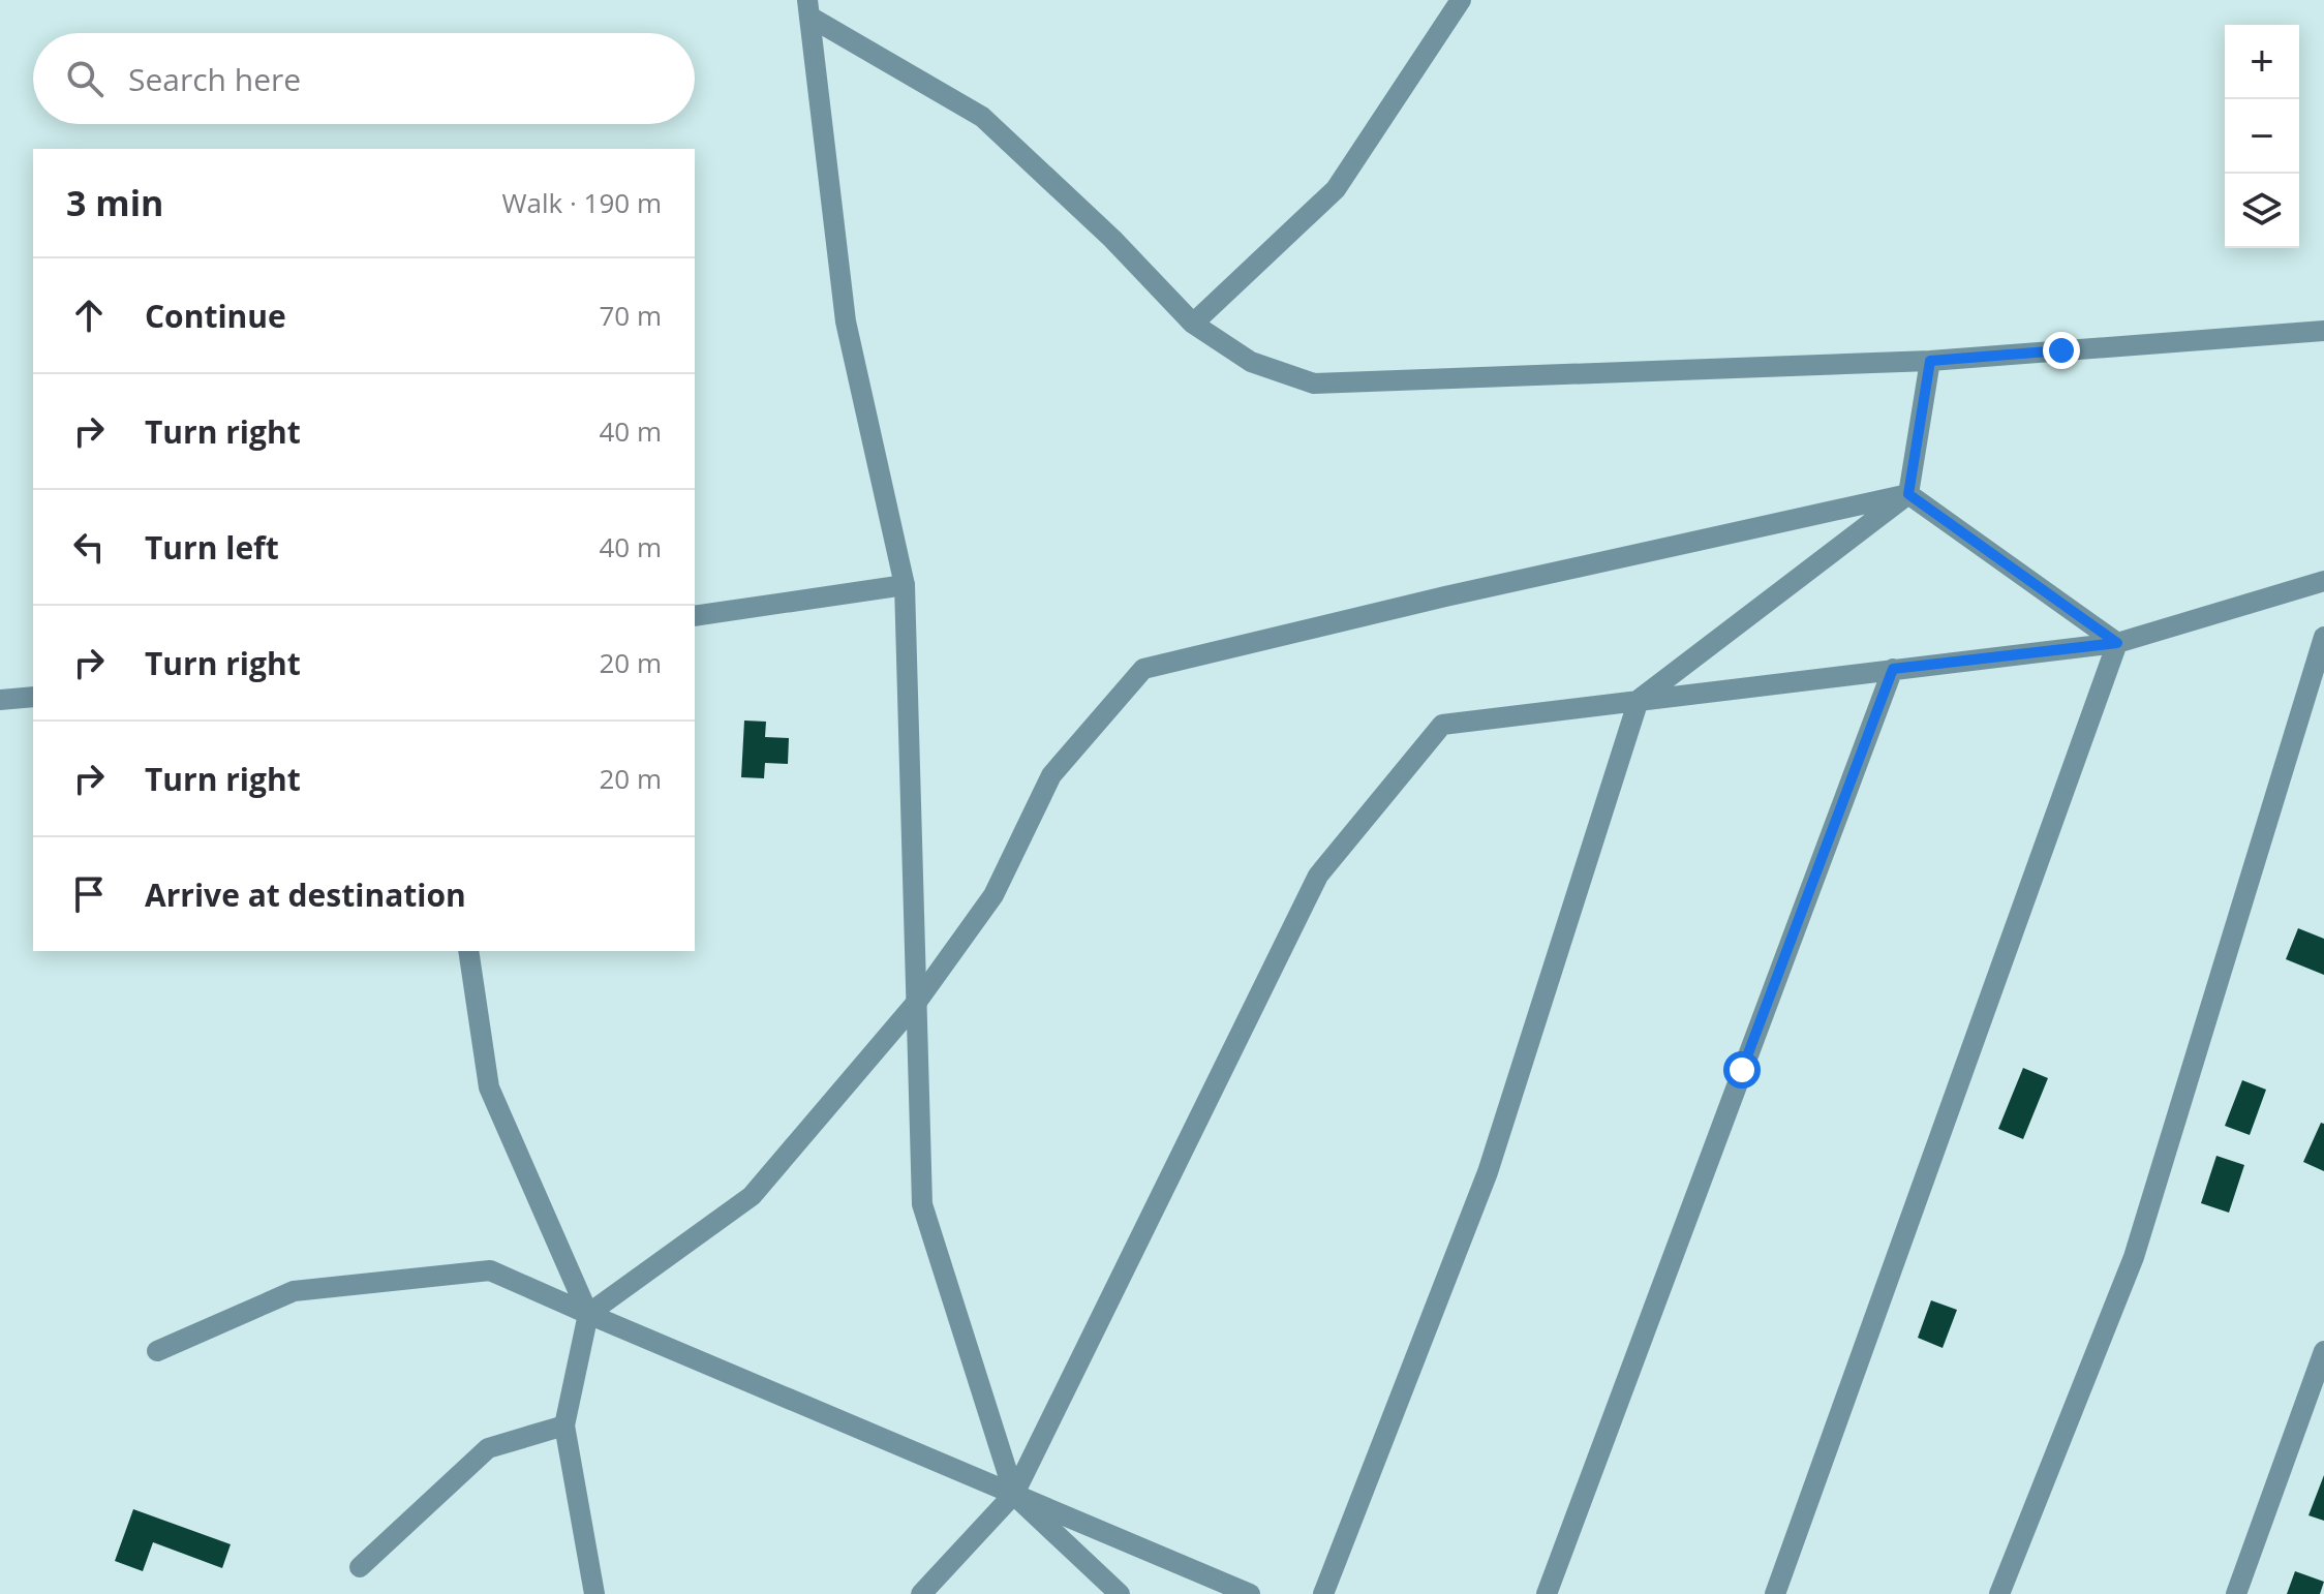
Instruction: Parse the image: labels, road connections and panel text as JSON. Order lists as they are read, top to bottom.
{
  "page": {
    "map_buttons": ["+", "−"],
    "search": "Search here",
    "heading": ["3 min", "Walk · 190 m"],
    "list": [
      ["Continue", "70 m"],
      ["Turn right", "40 m"],
      ["Turn left", "40 m"],
      ["Turn right", "20 m"],
      ["Turn right", "20 m"],
      "Arrive at destination"
    ]
  }
}
